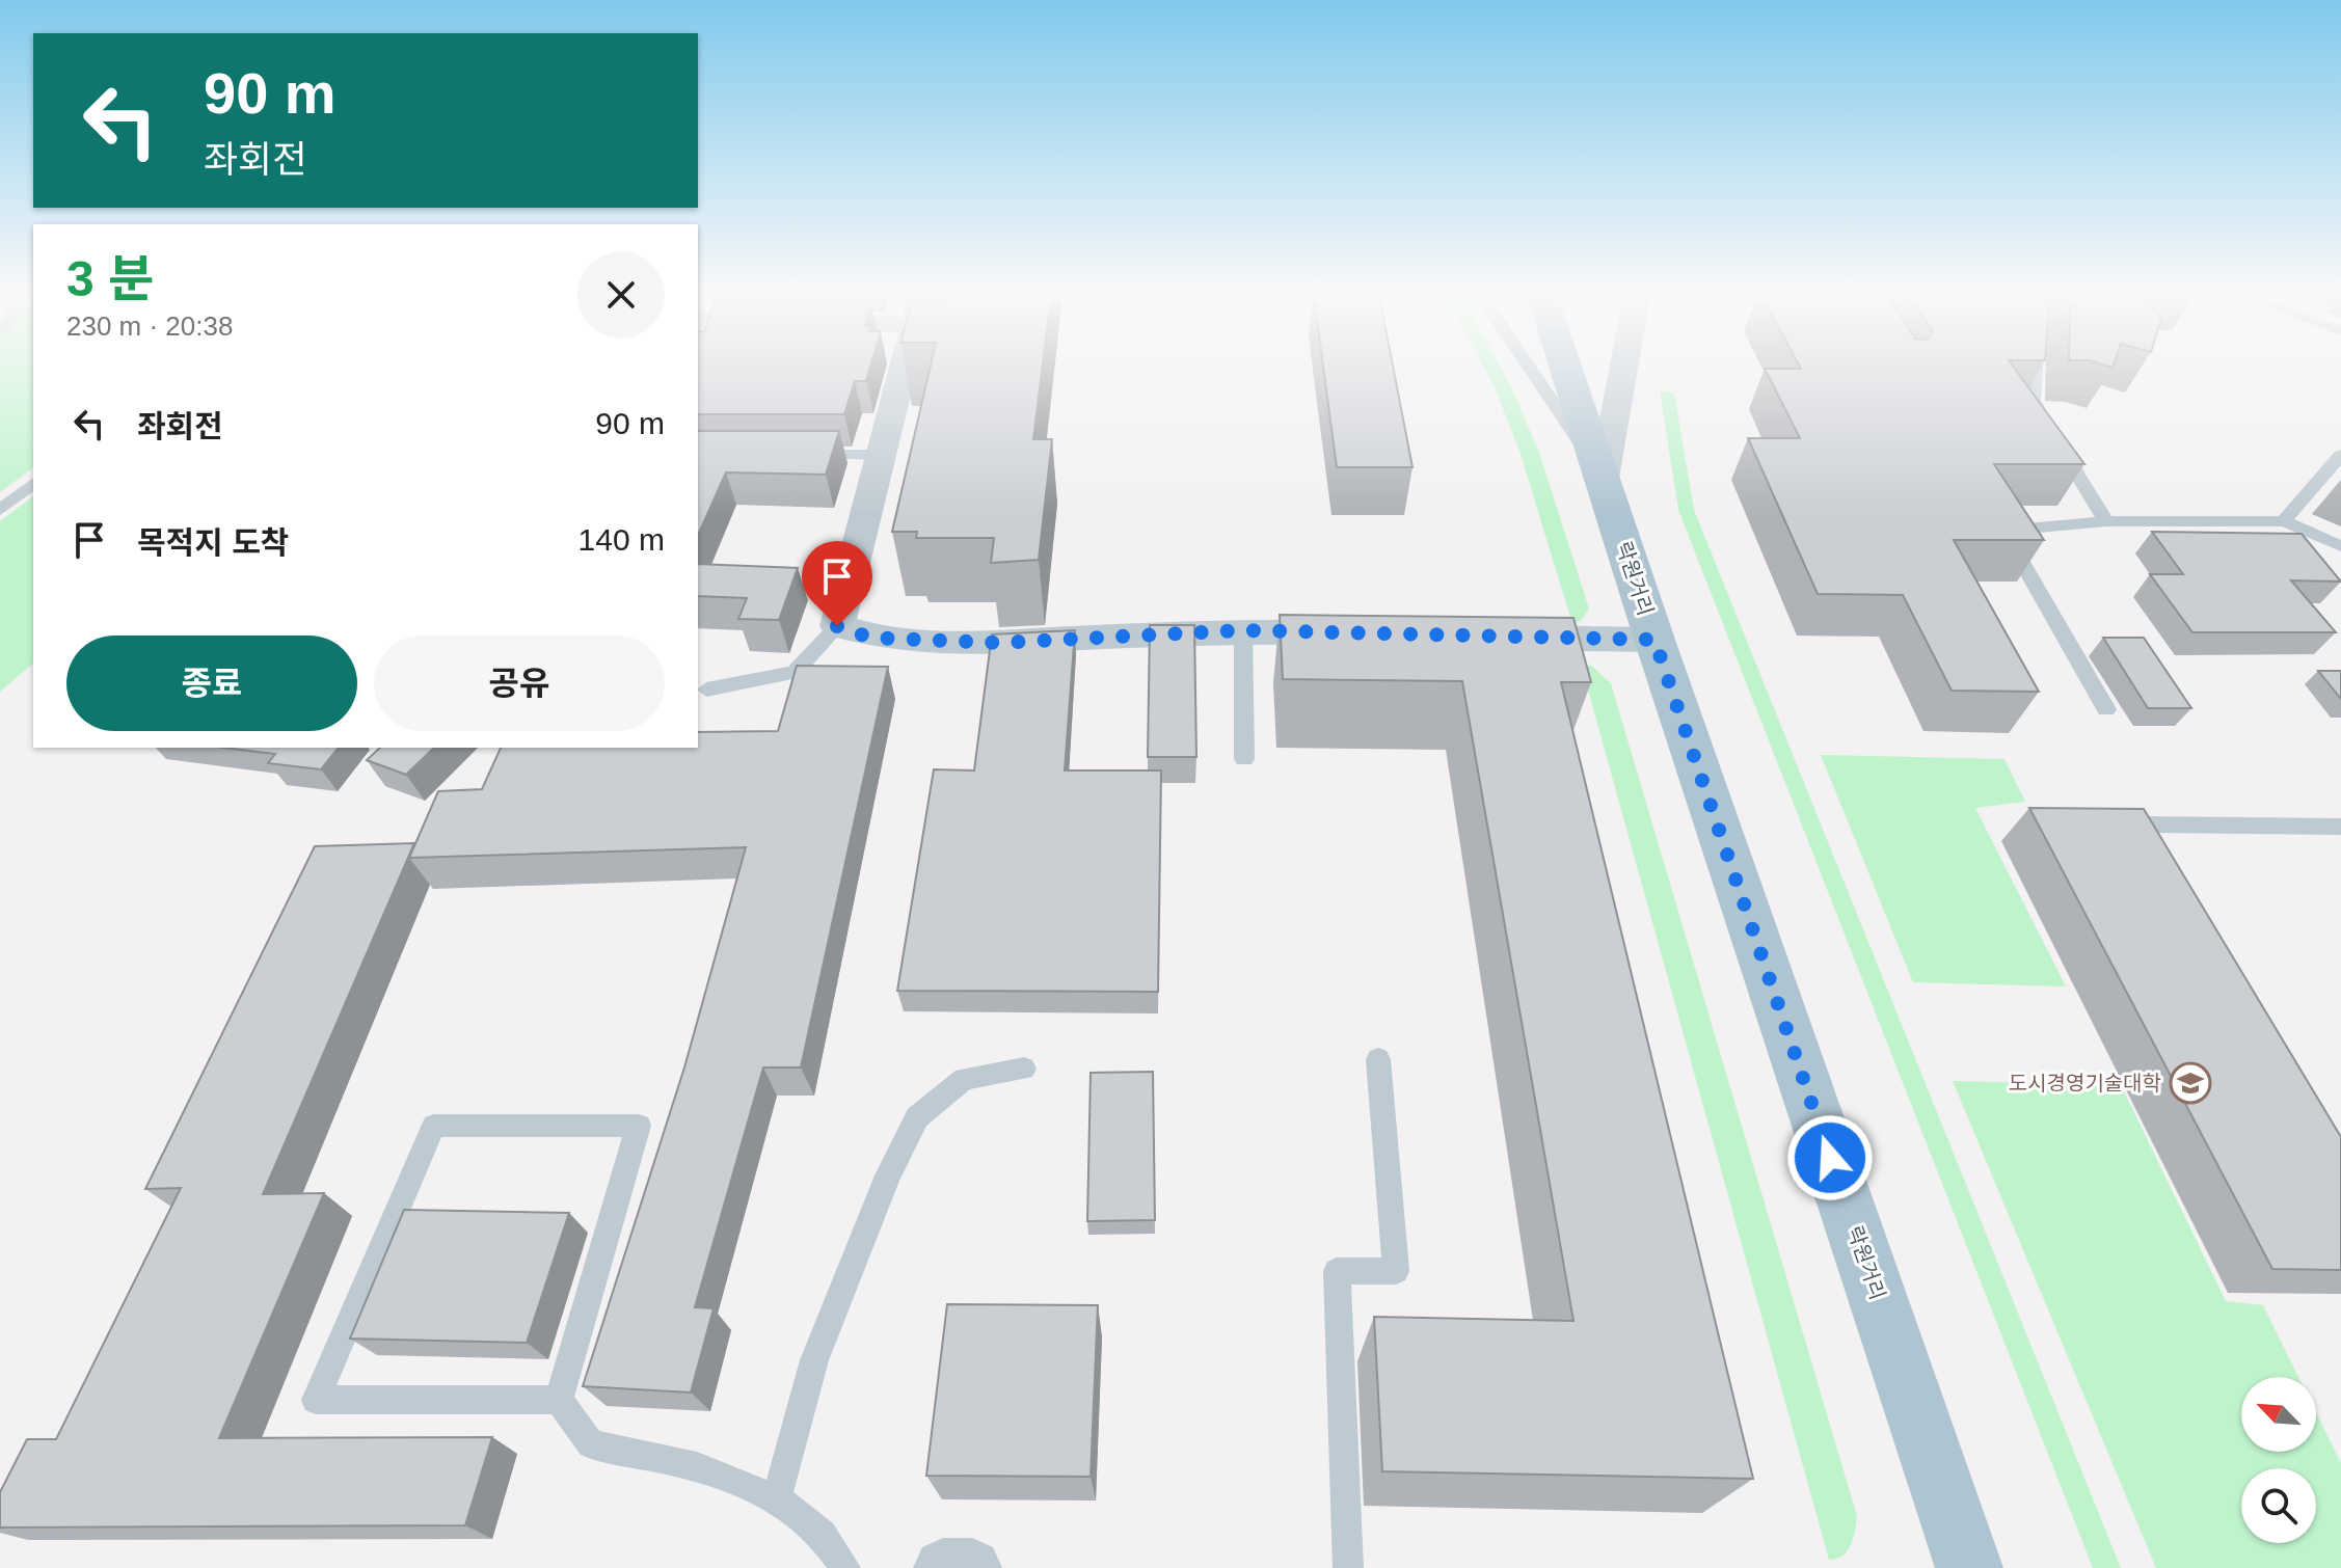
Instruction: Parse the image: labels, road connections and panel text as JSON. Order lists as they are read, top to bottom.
{
  "streets": {
    "main road": ["락원거리"]
  },
  "places": {
    "school or university": ["도시경영기술대학"]
  },
  "north": "top left",
  "page": {
    "turn": ["90 m", "좌회전"],
    "heading": ["3 분", "230 m · 20:38"],
    "list": [
      {
        "name": "좌회전",
        "value": "90 m"
      },
      {
        "name": "목적지 도착",
        "value": "140 m"
      }
    ],
    "buttons": ["종료", "공유"]
  }
}
